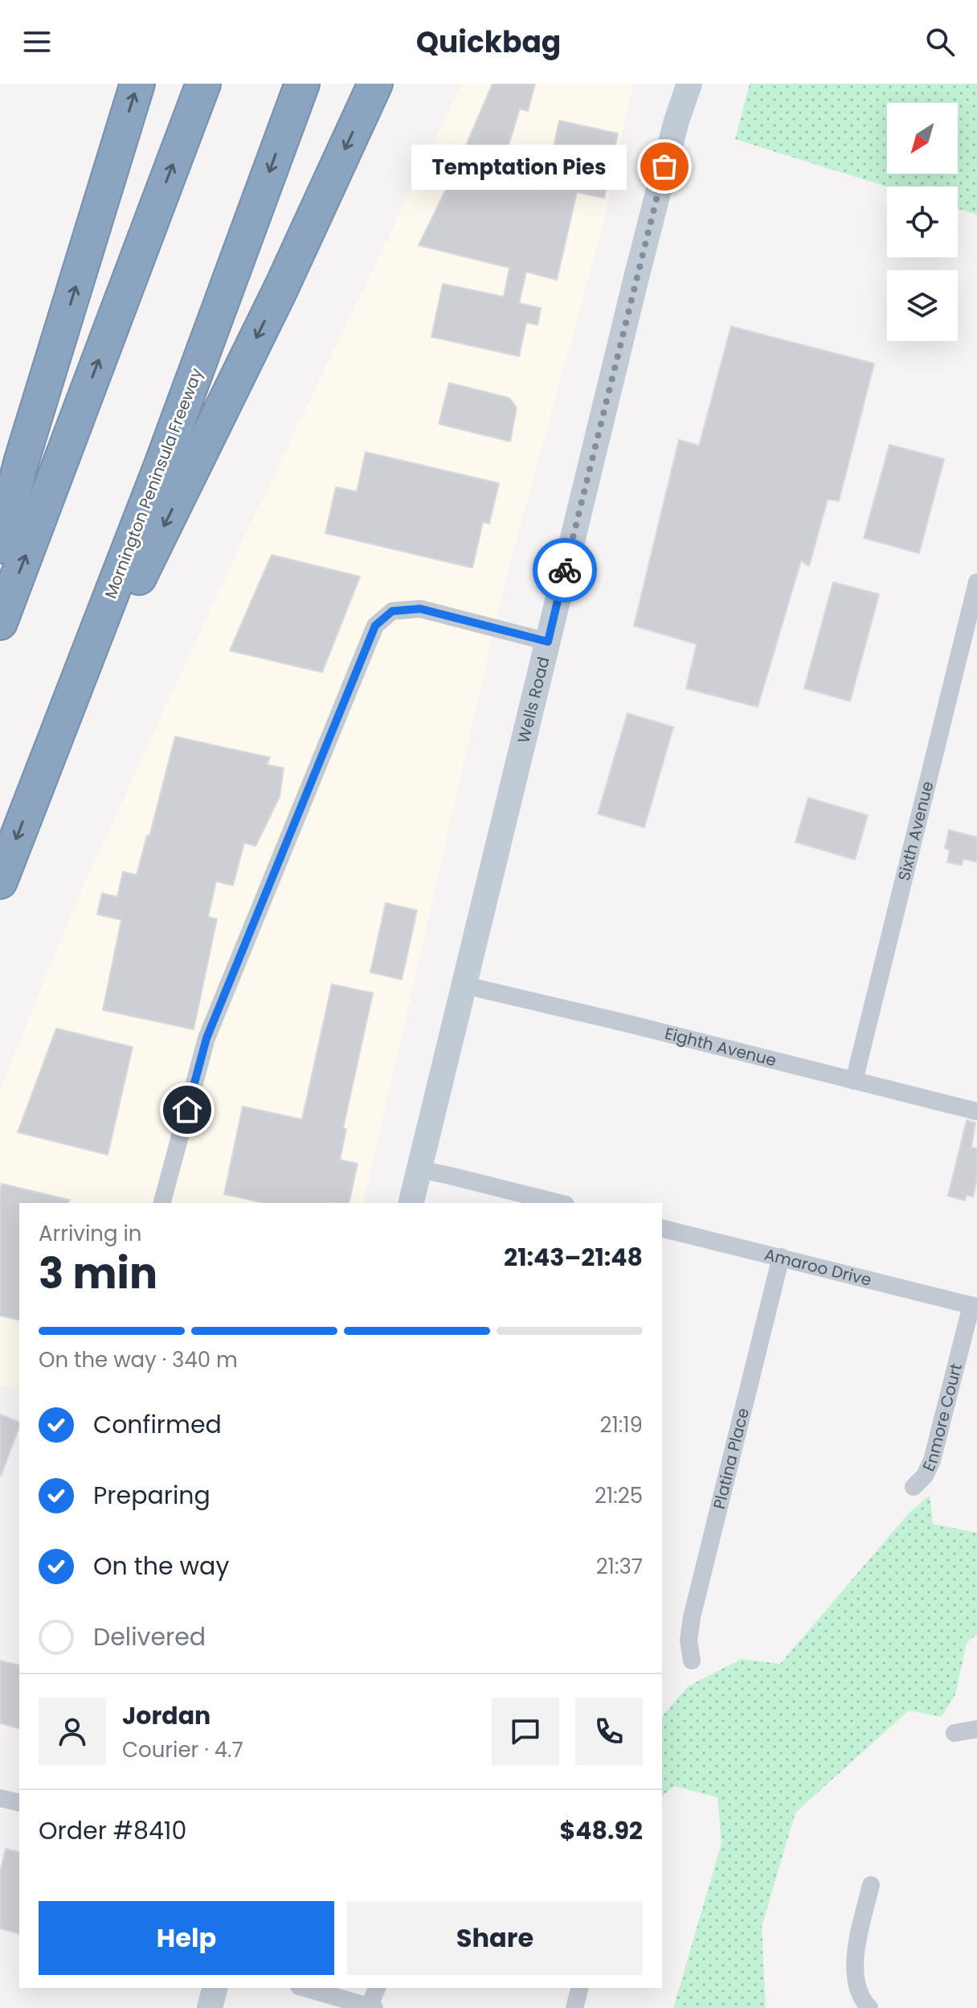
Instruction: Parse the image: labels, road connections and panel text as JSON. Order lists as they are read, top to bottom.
{
  "streets": {
    "highway": ["Mornington Peninsula Freeway"],
    "main road": ["Wells Road"],
    "street": [
      "Sixth Avenue",
      "Eighth Avenue",
      "Amaroo Drive",
      "Enmore Court",
      "Platina Place"
    ]
  },
  "crossings": [
    ["Wells Road", "Eighth Avenue"],
    ["Sixth Avenue", "Eighth Avenue"],
    ["Amaroo Drive", "Enmore Court"],
    ["Amaroo Drive", "Platina Place"]
  ],
  "places": ["Temptation Pies"],
  "north": "bottom left",
  "page": {
    "header": "Quickbag",
    "bubble": "Temptation Pies",
    "heading": ["3 min", "Arriving in", "21:43–21:48"],
    "panel": [
      "Jordan",
      "Courier · 4.7",
      "Order #8410",
      "$48.92"
    ],
    "bar": "On the way · 340 m",
    "list": [
      ["Confirmed", "21:19"],
      ["Preparing", "21:25"],
      ["On the way", "21:37"],
      "Delivered"
    ],
    "buttons": ["Help", "Share"]
  }
}
